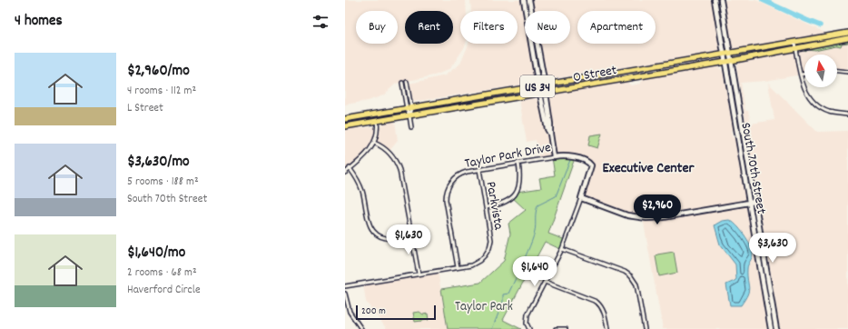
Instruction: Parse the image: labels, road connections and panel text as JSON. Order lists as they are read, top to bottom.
{
  "streets": {
    "main road": [
      "O Street",
      "US 34",
      "Taylor Park Drive",
      "South 70th Street"
    ],
    "street": ["Parkvista"]
  },
  "crossings": [
    ["O Street", "South 70th Street"],
    ["Taylor Park Drive", "Parkvista"]
  ],
  "districts": ["Executive Center"],
  "parks": ["Taylor Park"],
  "scale_bar": "200 m",
  "north": "top",
  "page": {
    "heading": "4 homes",
    "chip": [
      "Buy",
      "Rent",
      "Filters",
      "New",
      "Apartment"
    ],
    "list": [
      {
        "name": "$2,960/mo",
        "note": "4 rooms · 112 m² · L Street"
      },
      {
        "name": "$3,630/mo",
        "note": "5 rooms · 188 m² · South 70th Street"
      },
      {
        "name": "$1,640/mo",
        "note": "2 rooms · 68 m² · Haverford Circle"
      }
    ],
    "price": [
      "$2,960",
      "$1,630",
      "$3,630",
      "$1,640"
    ],
    "scale": "200 m"
  }
}
